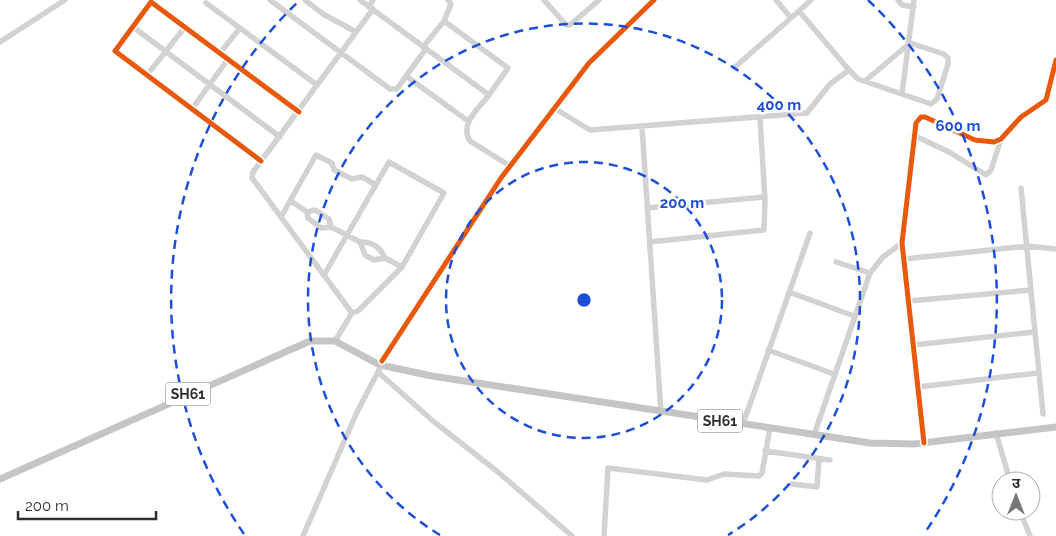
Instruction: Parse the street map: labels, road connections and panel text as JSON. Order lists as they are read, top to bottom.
{
  "streets": {
    "main road": ["SH61"]
  },
  "scale_bar": "200 m",
  "north": "top",
  "rings": ["400 m", "600 m", "200 m"]
}
